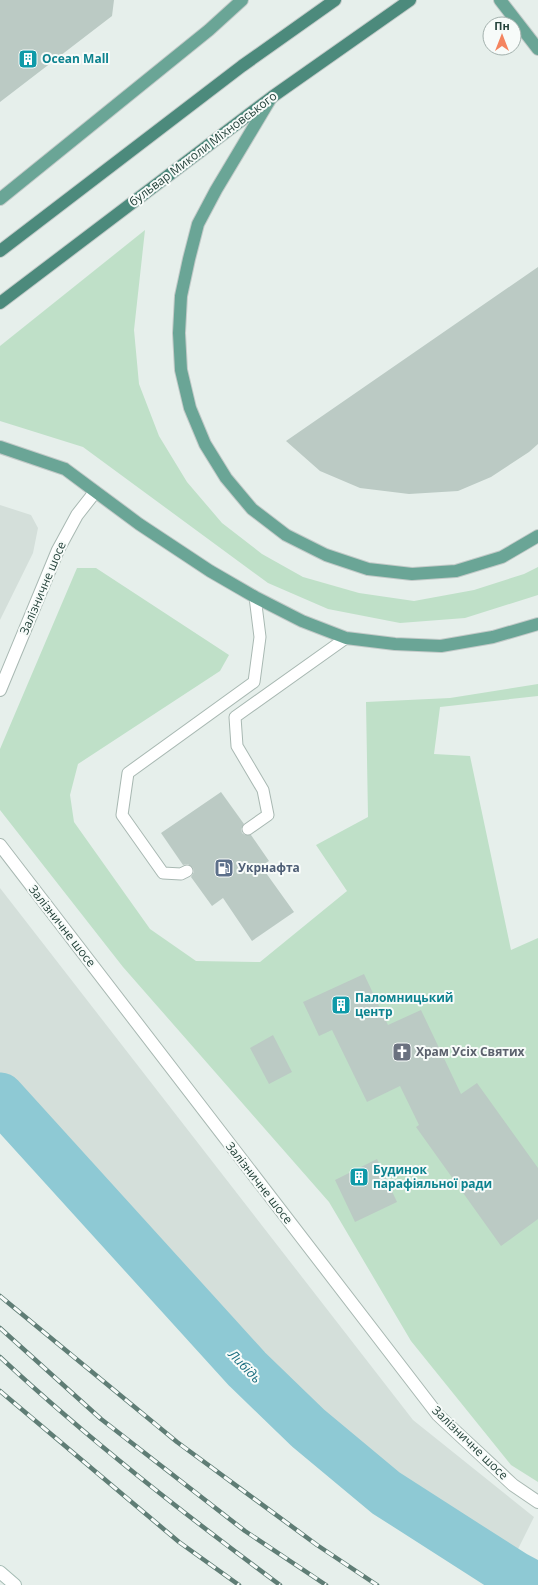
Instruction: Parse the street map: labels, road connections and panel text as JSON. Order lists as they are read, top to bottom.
{
  "streets": {
    "highway": ["бульвар Миколи Міхновського"],
    "street": ["Залізничне шосе"]
  },
  "water": ["Либідь"],
  "places": {
    "building": ["Ocean Mall", "Паломницький центр", "Будинок парафіяльної ради"],
    "fuel station": ["Укрнафта"],
    "church": ["Храм Усіх Святих"]
  },
  "north": "top"
}
